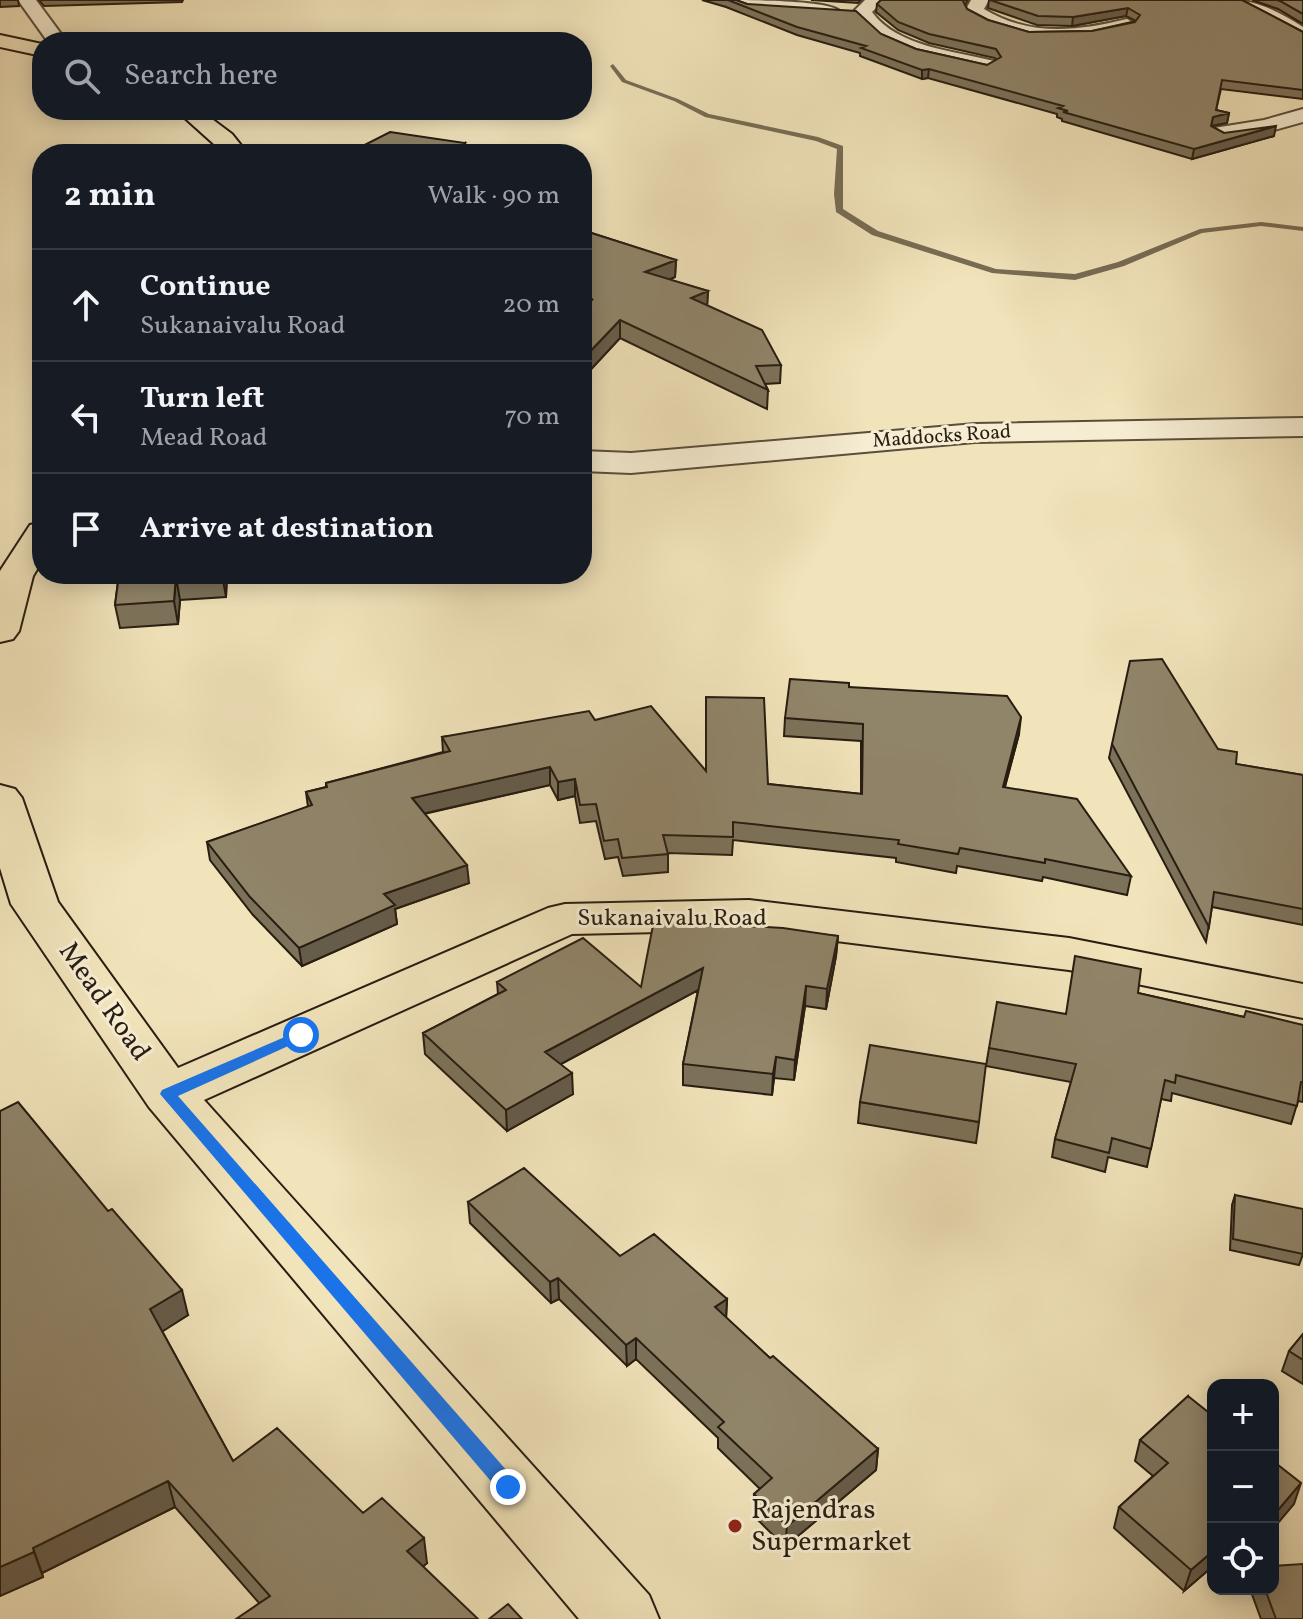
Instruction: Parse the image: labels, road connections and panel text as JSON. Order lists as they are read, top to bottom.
{
  "streets": {
    "main road": ["Sukanaivalu Road", "Mead Road"],
    "street": ["Maddocks Road"]
  },
  "crossings": [
    ["Sukanaivalu Road", "Mead Road"]
  ],
  "places": ["Rajendras Supermarket"],
  "page": {
    "search": "Search here",
    "heading": ["2 min", "Walk · 90 m"],
    "list": [
      ["Continue", "Sukanaivalu Road", "20 m"],
      ["Turn left", "Mead Road", "70 m"],
      "Arrive at destination"
    ],
    "map_buttons": ["+", "−"]
  }
}
